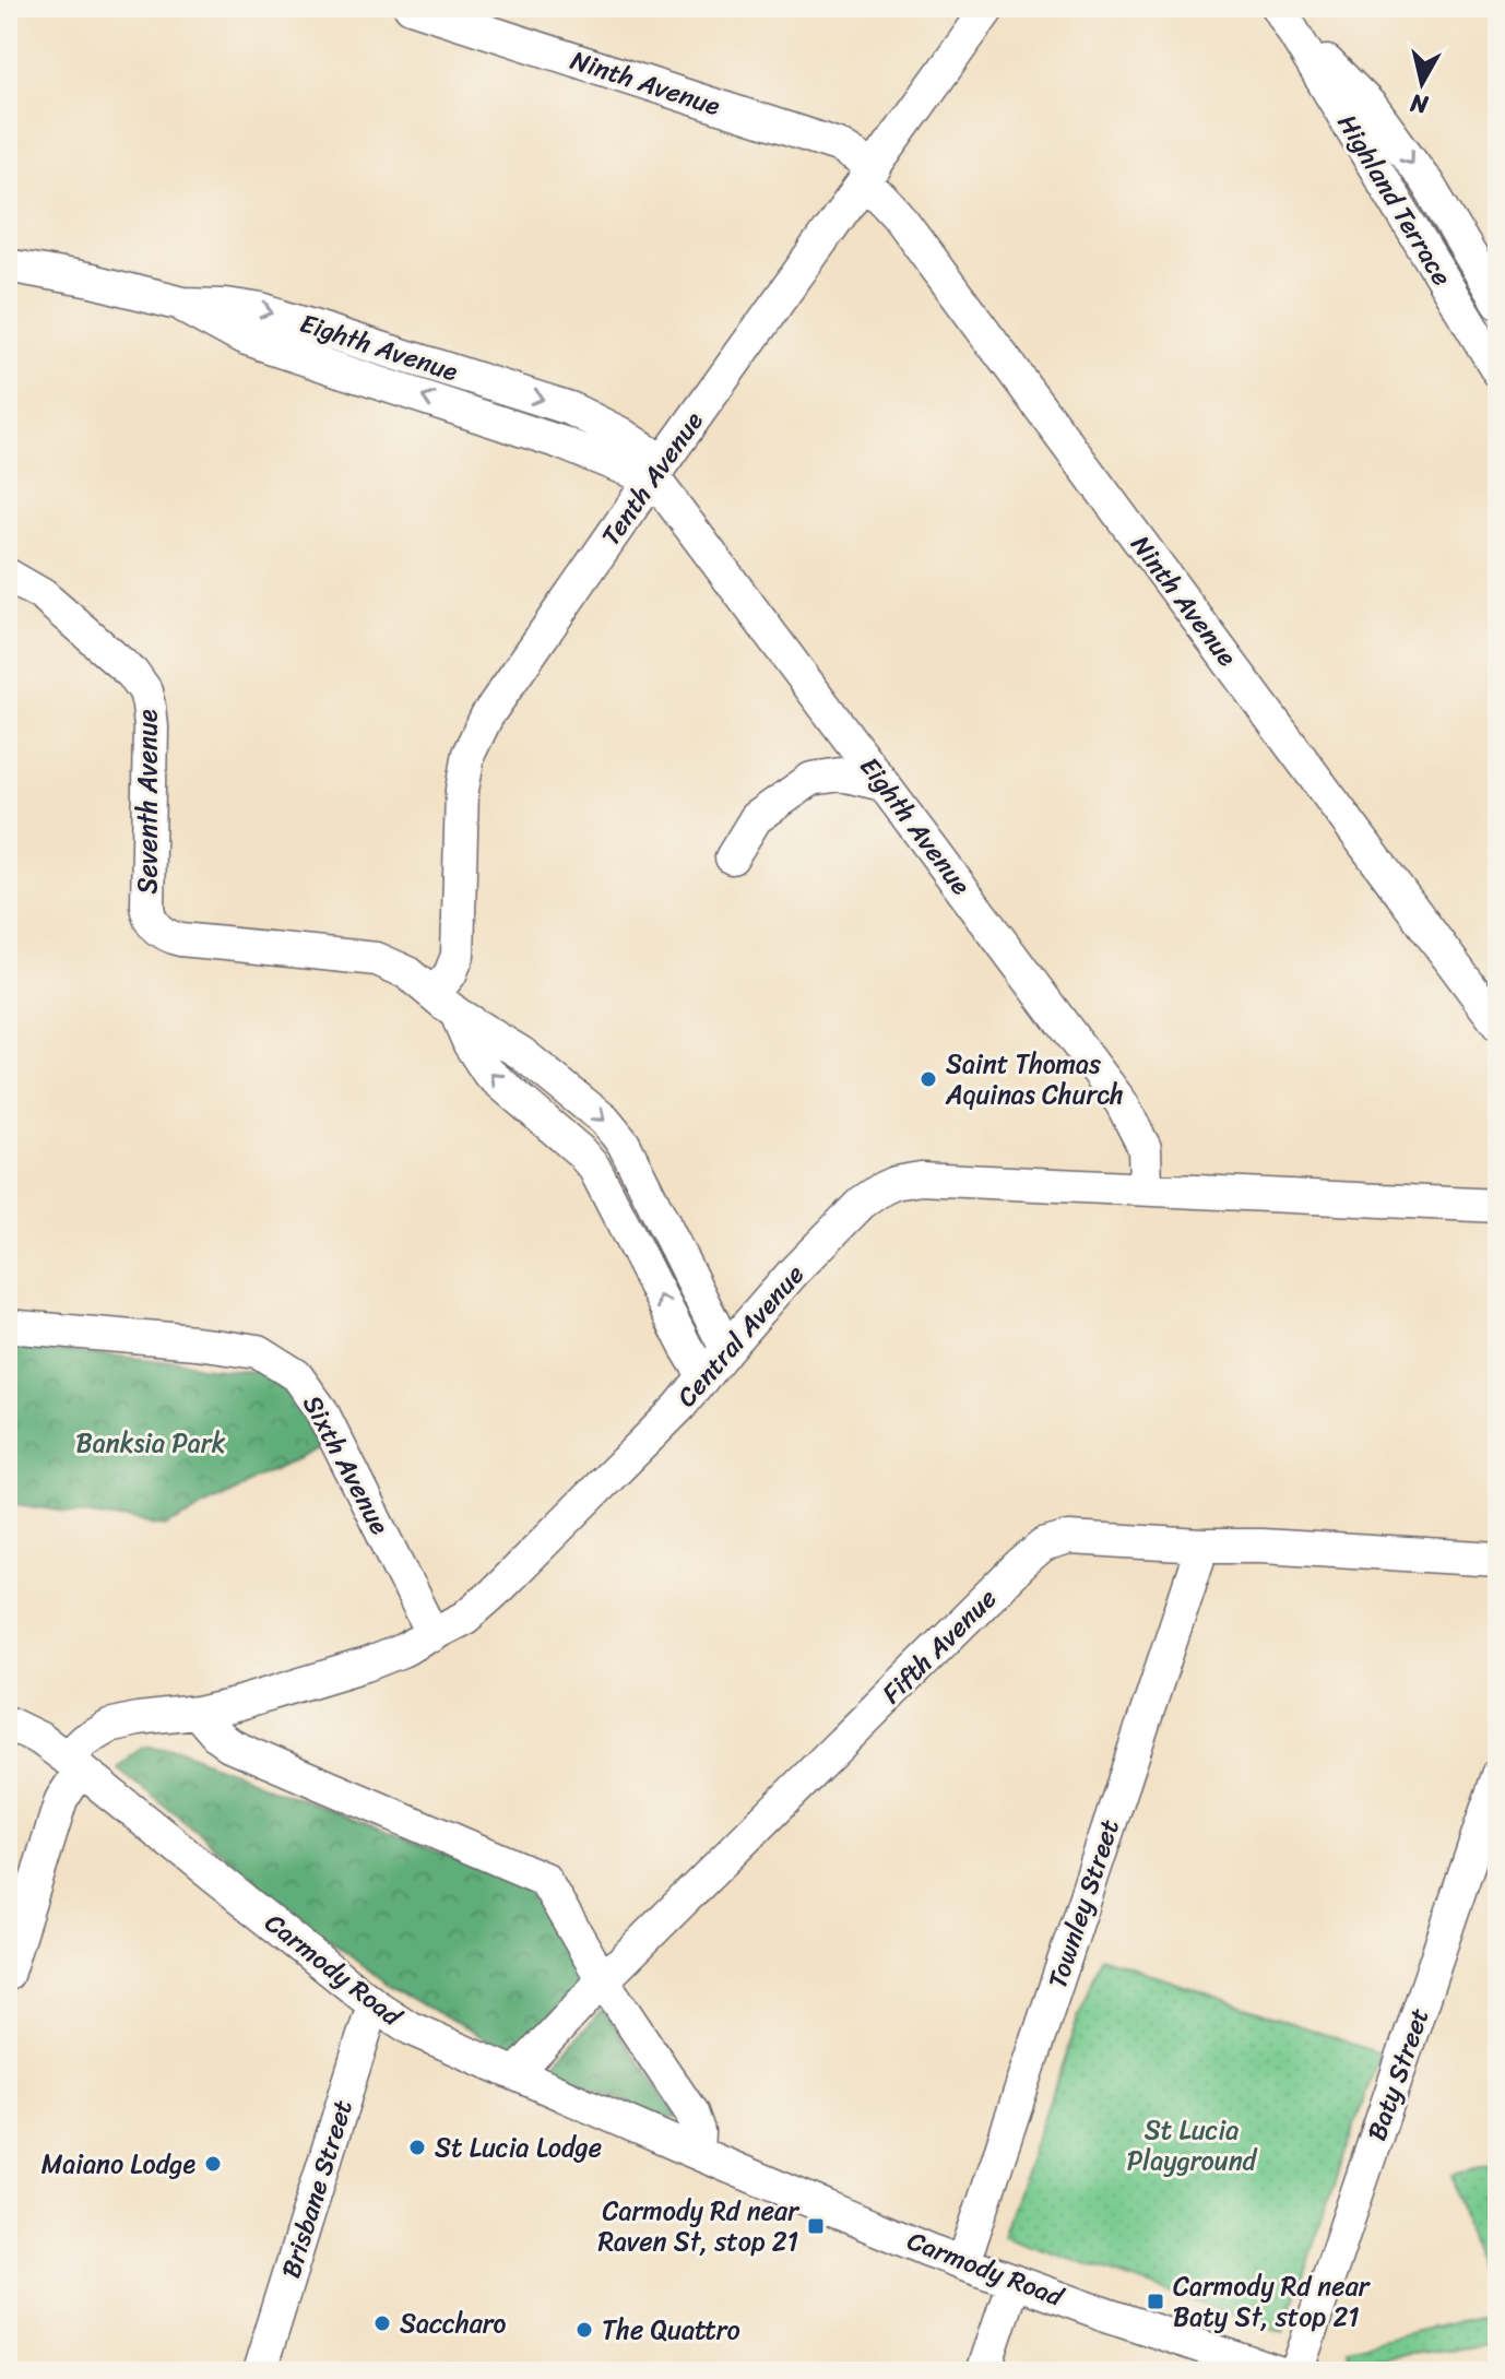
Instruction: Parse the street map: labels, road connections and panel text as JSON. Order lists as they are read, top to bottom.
{
  "streets": {
    "street": [
      "Ninth Avenue",
      "Highland Terrace",
      "Eighth Avenue",
      "Tenth Avenue",
      "Seventh Avenue",
      "Central Avenue",
      "Sixth Avenue",
      "Fifth Avenue",
      "Townley Street",
      "Carmody Road",
      "Baty Street",
      "Brisbane Street"
    ]
  },
  "crossings": [
    ["Ninth Avenue", "Tenth Avenue"],
    ["Eighth Avenue", "Tenth Avenue"],
    ["Eighth Avenue", "Central Avenue"],
    ["Tenth Avenue", "Seventh Avenue"],
    ["Seventh Avenue", "Central Avenue"],
    ["Central Avenue", "Sixth Avenue"],
    ["Central Avenue", "Carmody Road"],
    ["Fifth Avenue", "Townley Street"],
    ["Fifth Avenue", "Carmody Road"],
    ["Townley Street", "Carmody Road"],
    ["Carmody Road", "Brisbane Street"]
  ],
  "parks": ["Banksia Park", "St Lucia Playground"],
  "places": {
    "other": [
      "Saint Thomas Aquinas Church",
      "St Lucia Lodge",
      "Maiano Lodge",
      "Saccharo",
      "The Quattro"
    ],
    "transit": ["Carmody Rd near Raven St, stop 21", "Carmody Rd near Baty St, stop 21"]
  },
  "north": "bottom"
}
